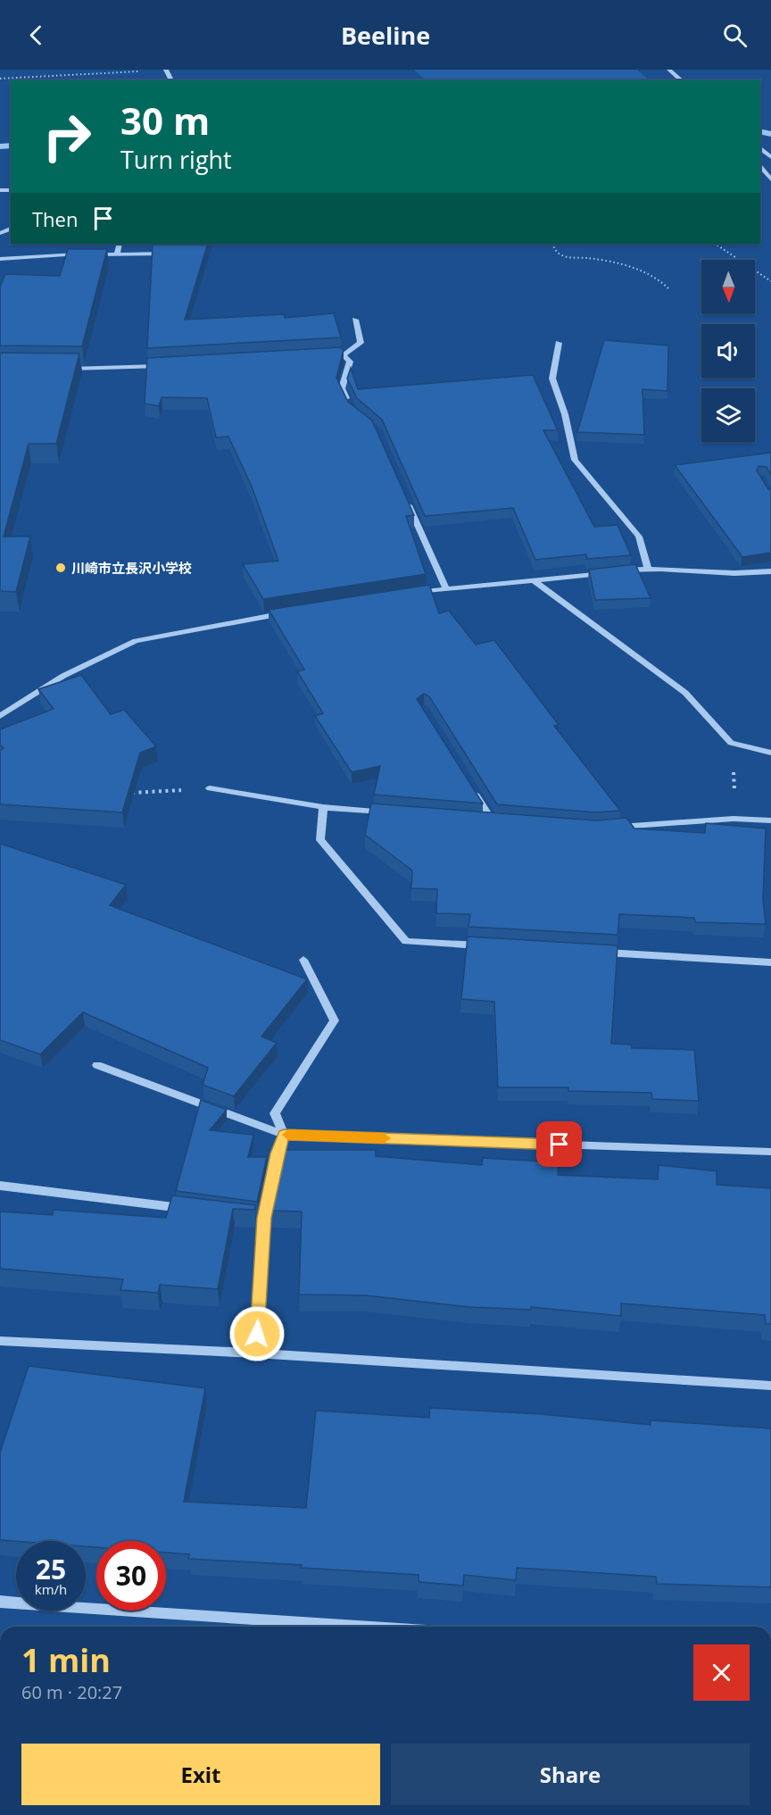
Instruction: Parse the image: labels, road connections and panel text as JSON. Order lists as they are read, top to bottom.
{
  "places": ["川崎市立長沢小学校"],
  "north": "bottom",
  "page": {
    "header": "Beeline",
    "turn": ["30 m", "Turn right"],
    "then": "Then",
    "speed": "25 km/h",
    "limit": "30",
    "heading": ["1 min", "60 m · 20:27"],
    "buttons": ["Exit", "Share"]
  }
}
